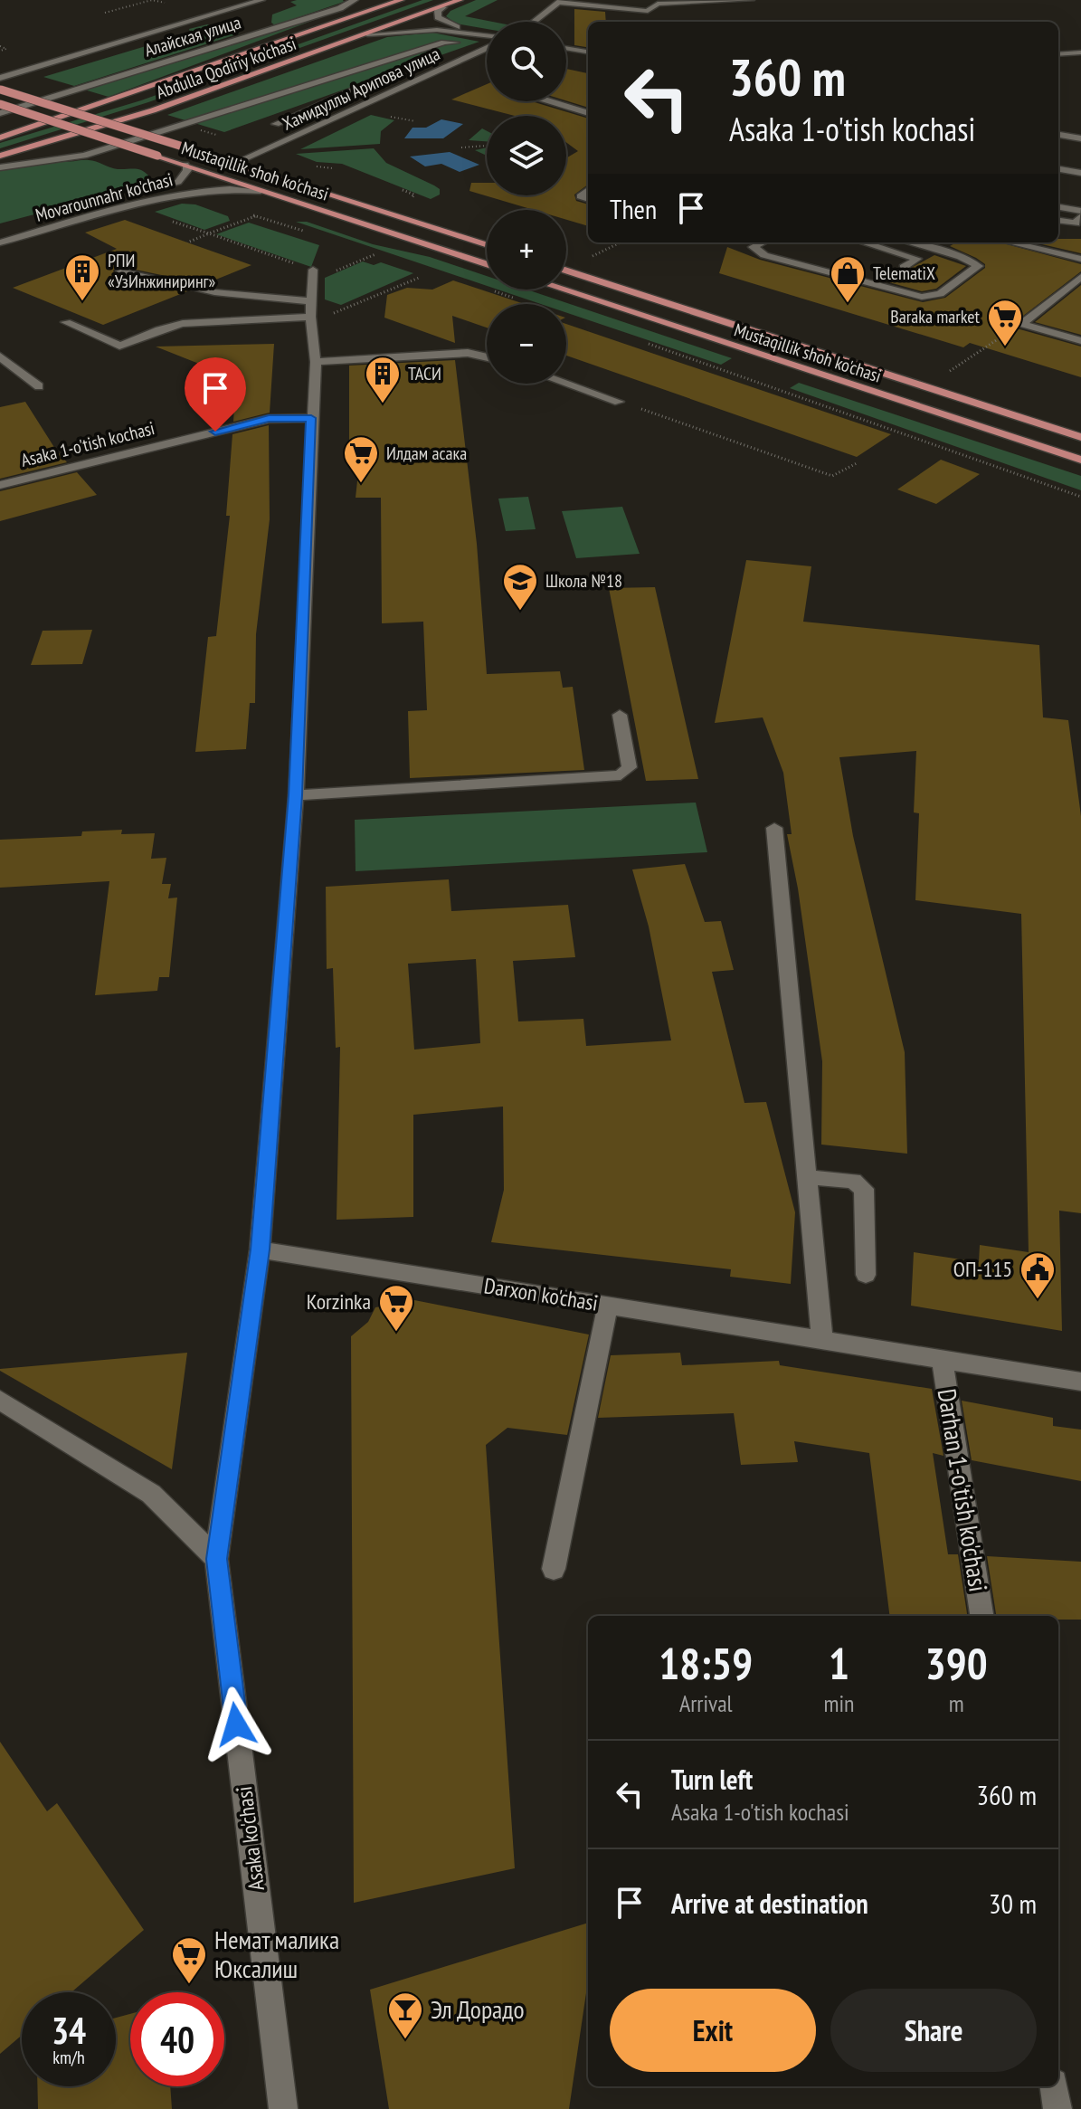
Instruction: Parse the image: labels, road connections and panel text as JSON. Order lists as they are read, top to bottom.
{
  "streets": {
    "main road": ["Abdulla Qodiriy ko'chasi", "Mustaqillik shoh ko'chasi"],
    "street": [
      "Алайская улица",
      "Хамидуллы Арипова улица",
      "Movarounnahr ko'chasi",
      "Asaka 1-o'tish kochasi",
      "Darxon ko'chasi",
      "Darhan 1-o'tish ko'chasi",
      "Asaka ko'chasi"
    ]
  },
  "crossings": [
    ["Хамидуллы Арипова улица", "Mustaqillik shoh ko'chasi"],
    ["Mustaqillik shoh ko'chasi", "Movarounnahr ko'chasi"],
    ["Asaka 1-o'tish kochasi", "Asaka ko'chasi"],
    ["Darxon ko'chasi", "Darhan 1-o'tish ko'chasi"],
    ["Darxon ko'chasi", "Asaka ko'chasi"]
  ],
  "places": {
    "building": ["РПИ «УзИнжиниринг»", "ТАСИ"],
    "shop": ["TelematiX"],
    "supermarket": [
      "Baraka market",
      "Илдам асака",
      "Korzinka",
      "Немат малика Юксалиш"
    ],
    "school or university": ["Школа №18"],
    "public building": ["ОП-115"],
    "bar": ["Эл Дорадо"]
  },
  "page": {
    "map_buttons": ["+", "−"],
    "turn": ["360 m", "Asaka 1-o'tish kochasi"],
    "then": "Then",
    "eta": [
      "18:59",
      "Arrival",
      "1",
      "min",
      "390",
      "m"
    ],
    "list": [
      {
        "name": "Turn left",
        "note": "Asaka 1-o'tish kochasi",
        "value": "360 m"
      },
      {
        "name": "Arrive at destination",
        "value": "30 m"
      }
    ],
    "buttons": ["Exit", "Share"],
    "speed": "34 km/h",
    "limit": "40"
  }
}
